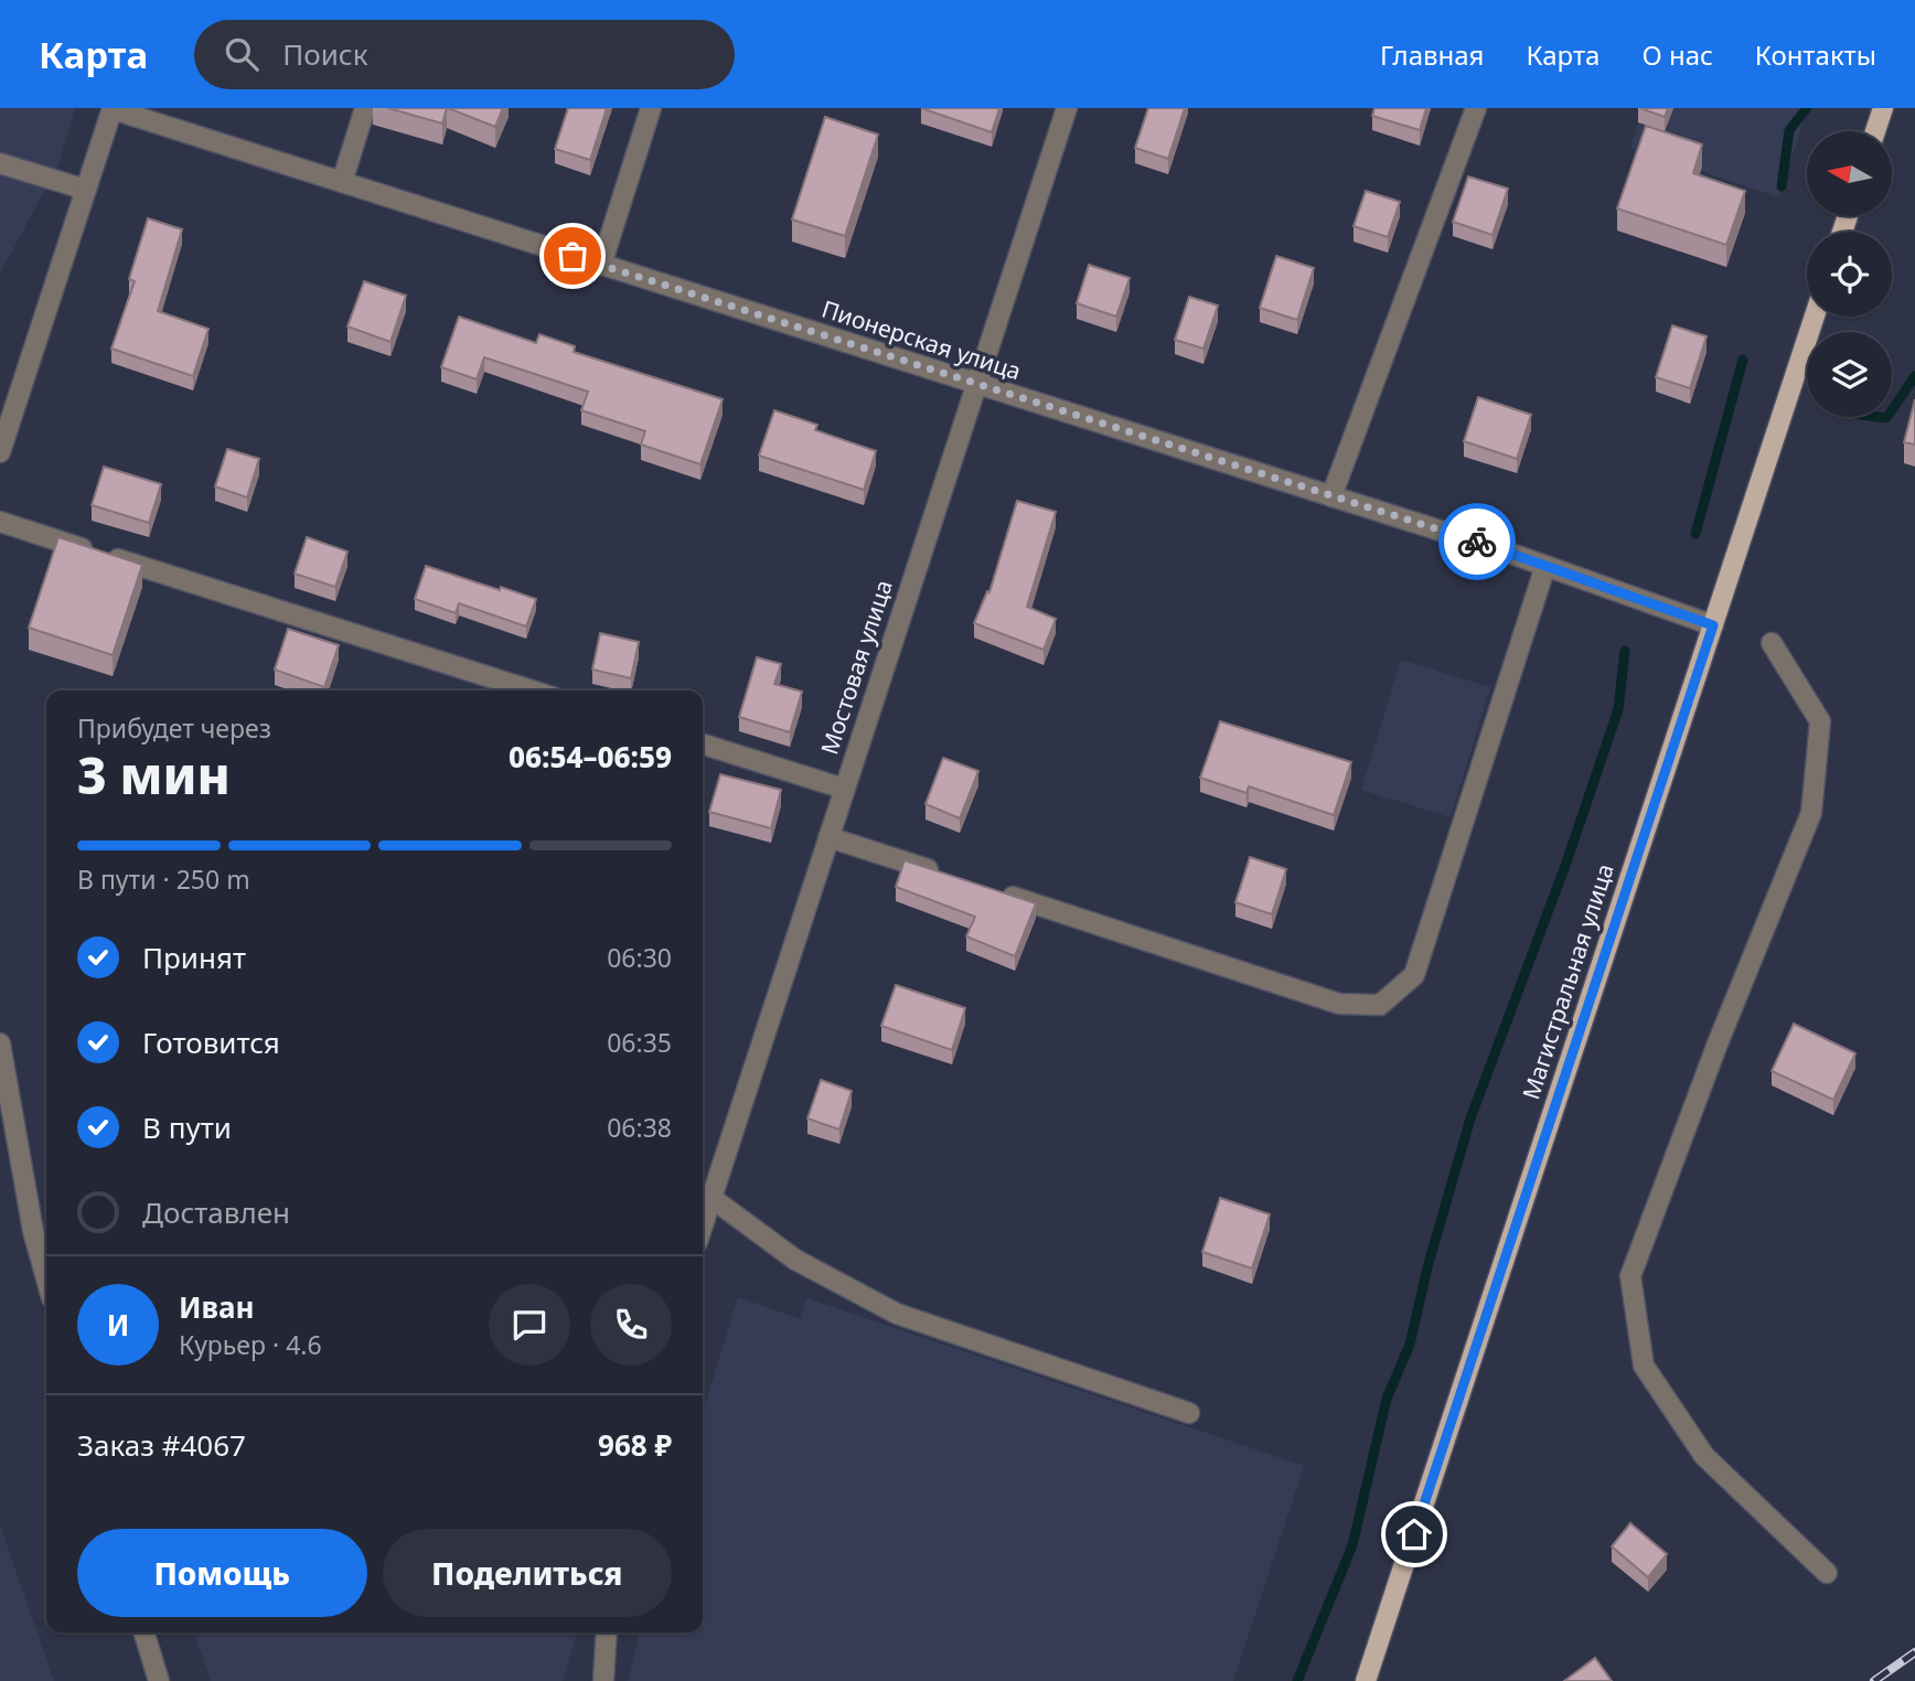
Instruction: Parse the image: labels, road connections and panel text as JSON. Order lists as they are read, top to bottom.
{
  "streets": {
    "main road": ["Магистральная улица"],
    "street": ["Пионерская улица", "Мостовая улица"]
  },
  "crossings": [
    ["Пионерская улица", "Мостовая улица"],
    ["Пионерская улица", "Магистральная улица"]
  ],
  "north": "left",
  "page": {
    "header": "Карта",
    "search": "Поиск",
    "nav": [
      "Главная",
      "Карта",
      "О нас",
      "Контакты"
    ],
    "heading": ["3 мин", "Прибудет через", "06:54–06:59"],
    "panel": [
      "Иван",
      "Курьер · 4.6",
      "Заказ #4067",
      "968 ₽"
    ],
    "bar": "В пути · 250 m",
    "list": [
      ["Принят", "06:30"],
      ["Готовится", "06:35"],
      ["В пути", "06:38"],
      "Доставлен"
    ],
    "round": "И",
    "buttons": ["Помощь", "Поделиться"]
  }
}
